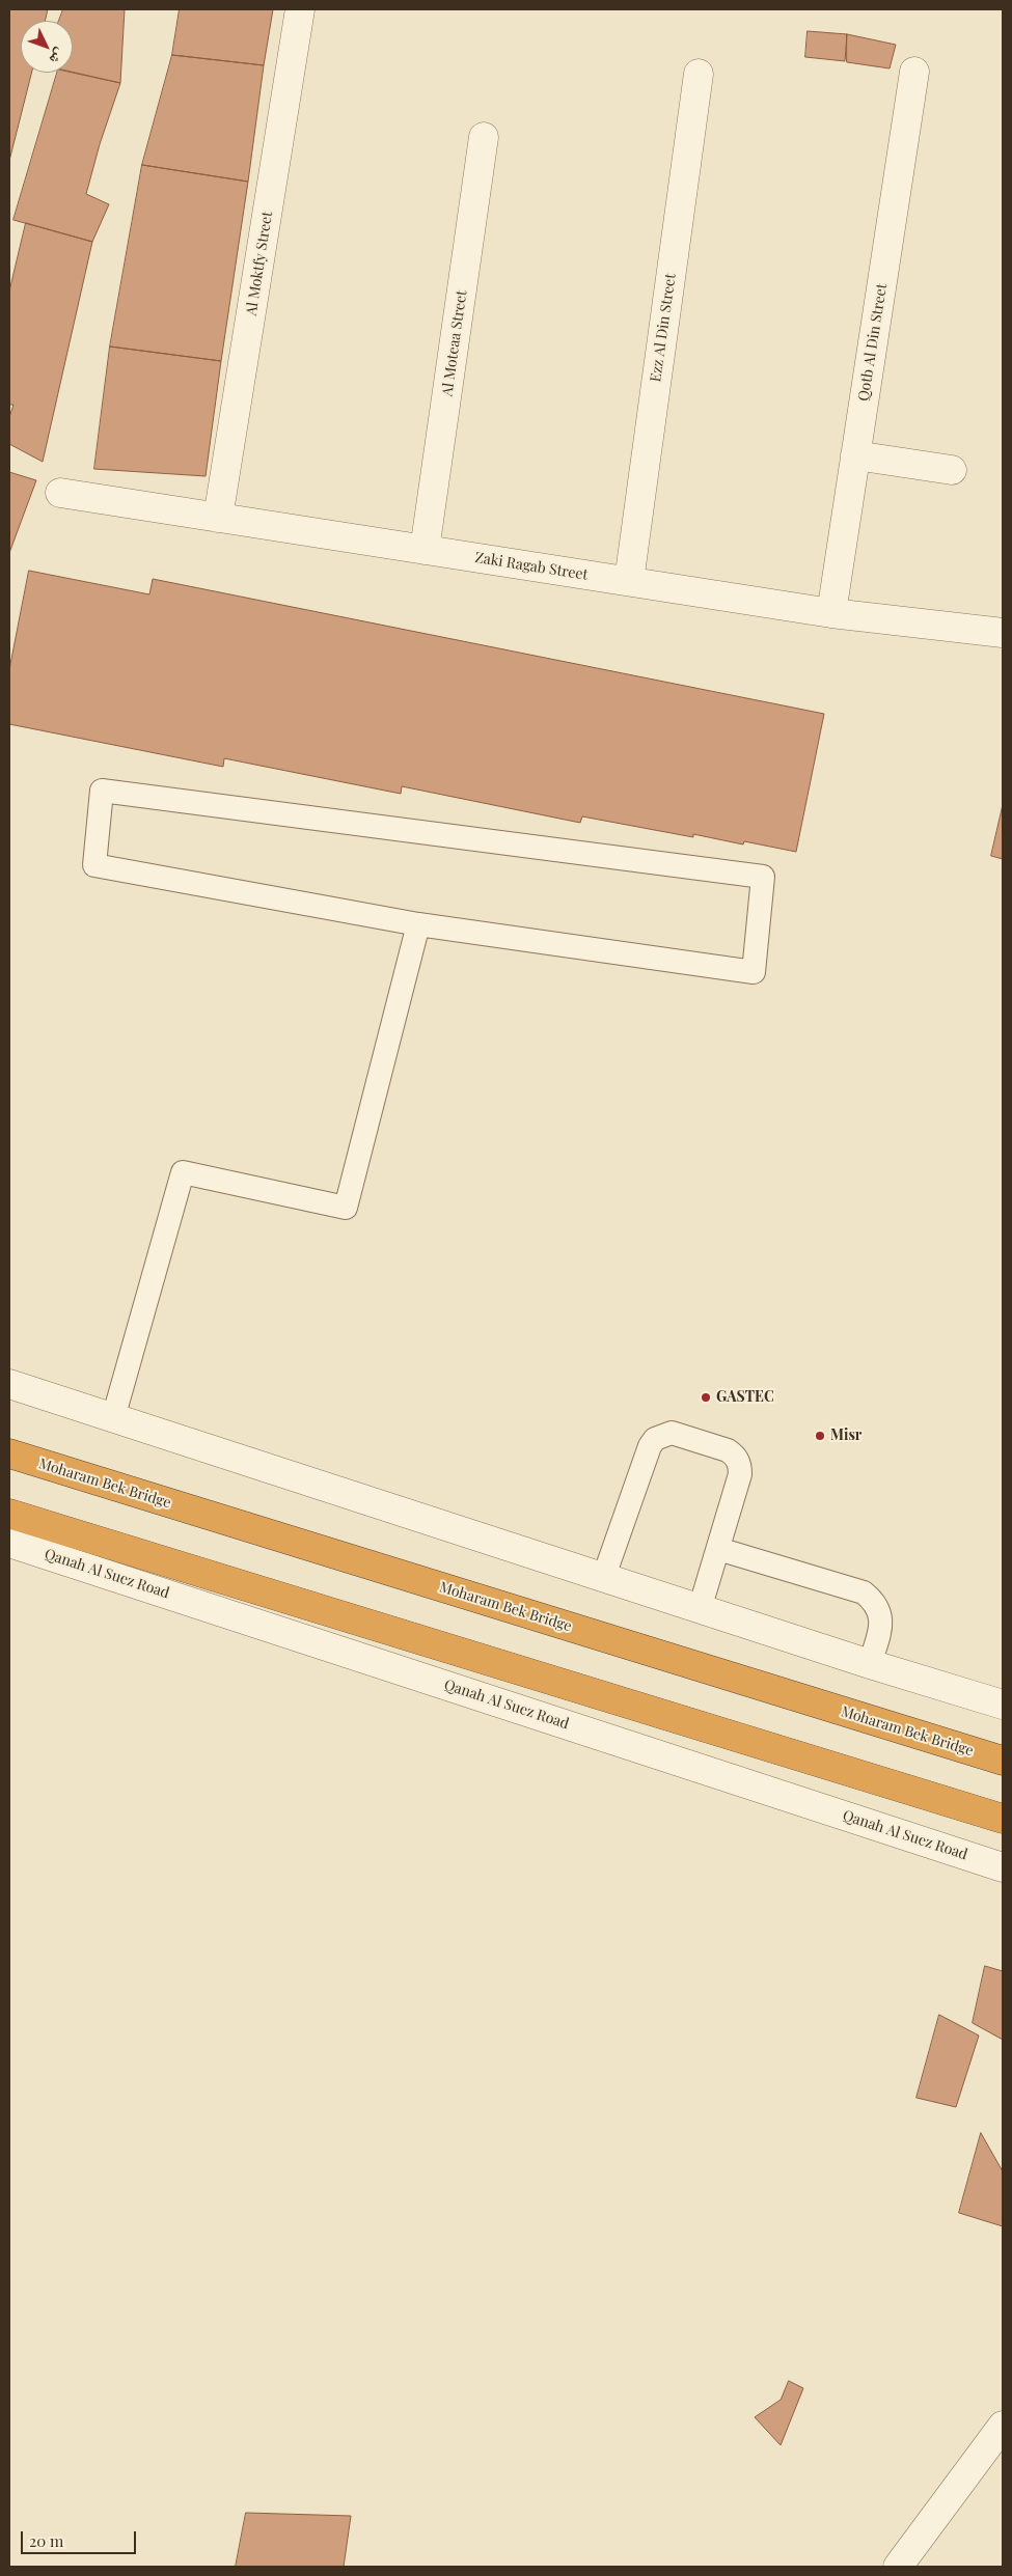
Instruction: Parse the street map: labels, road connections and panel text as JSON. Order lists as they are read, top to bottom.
{
  "streets": {
    "highway": ["Moharam Bek Bridge"],
    "street": [
      "Al Moktfy Street",
      "Ezz Al Din Street",
      "Qotb Al Din Street",
      "Al Moteaa Street",
      "Zaki Ragab Street",
      "Qanah Al Suez Road"
    ]
  },
  "crossings": [
    ["Al Moktfy Street", "Zaki Ragab Street"],
    ["Ezz Al Din Street", "Zaki Ragab Street"],
    ["Qotb Al Din Street", "Zaki Ragab Street"],
    ["Al Moteaa Street", "Zaki Ragab Street"]
  ],
  "places": ["GASTEC", "Misr"],
  "scale_bar": "20 m",
  "north": "bottom right"
}
